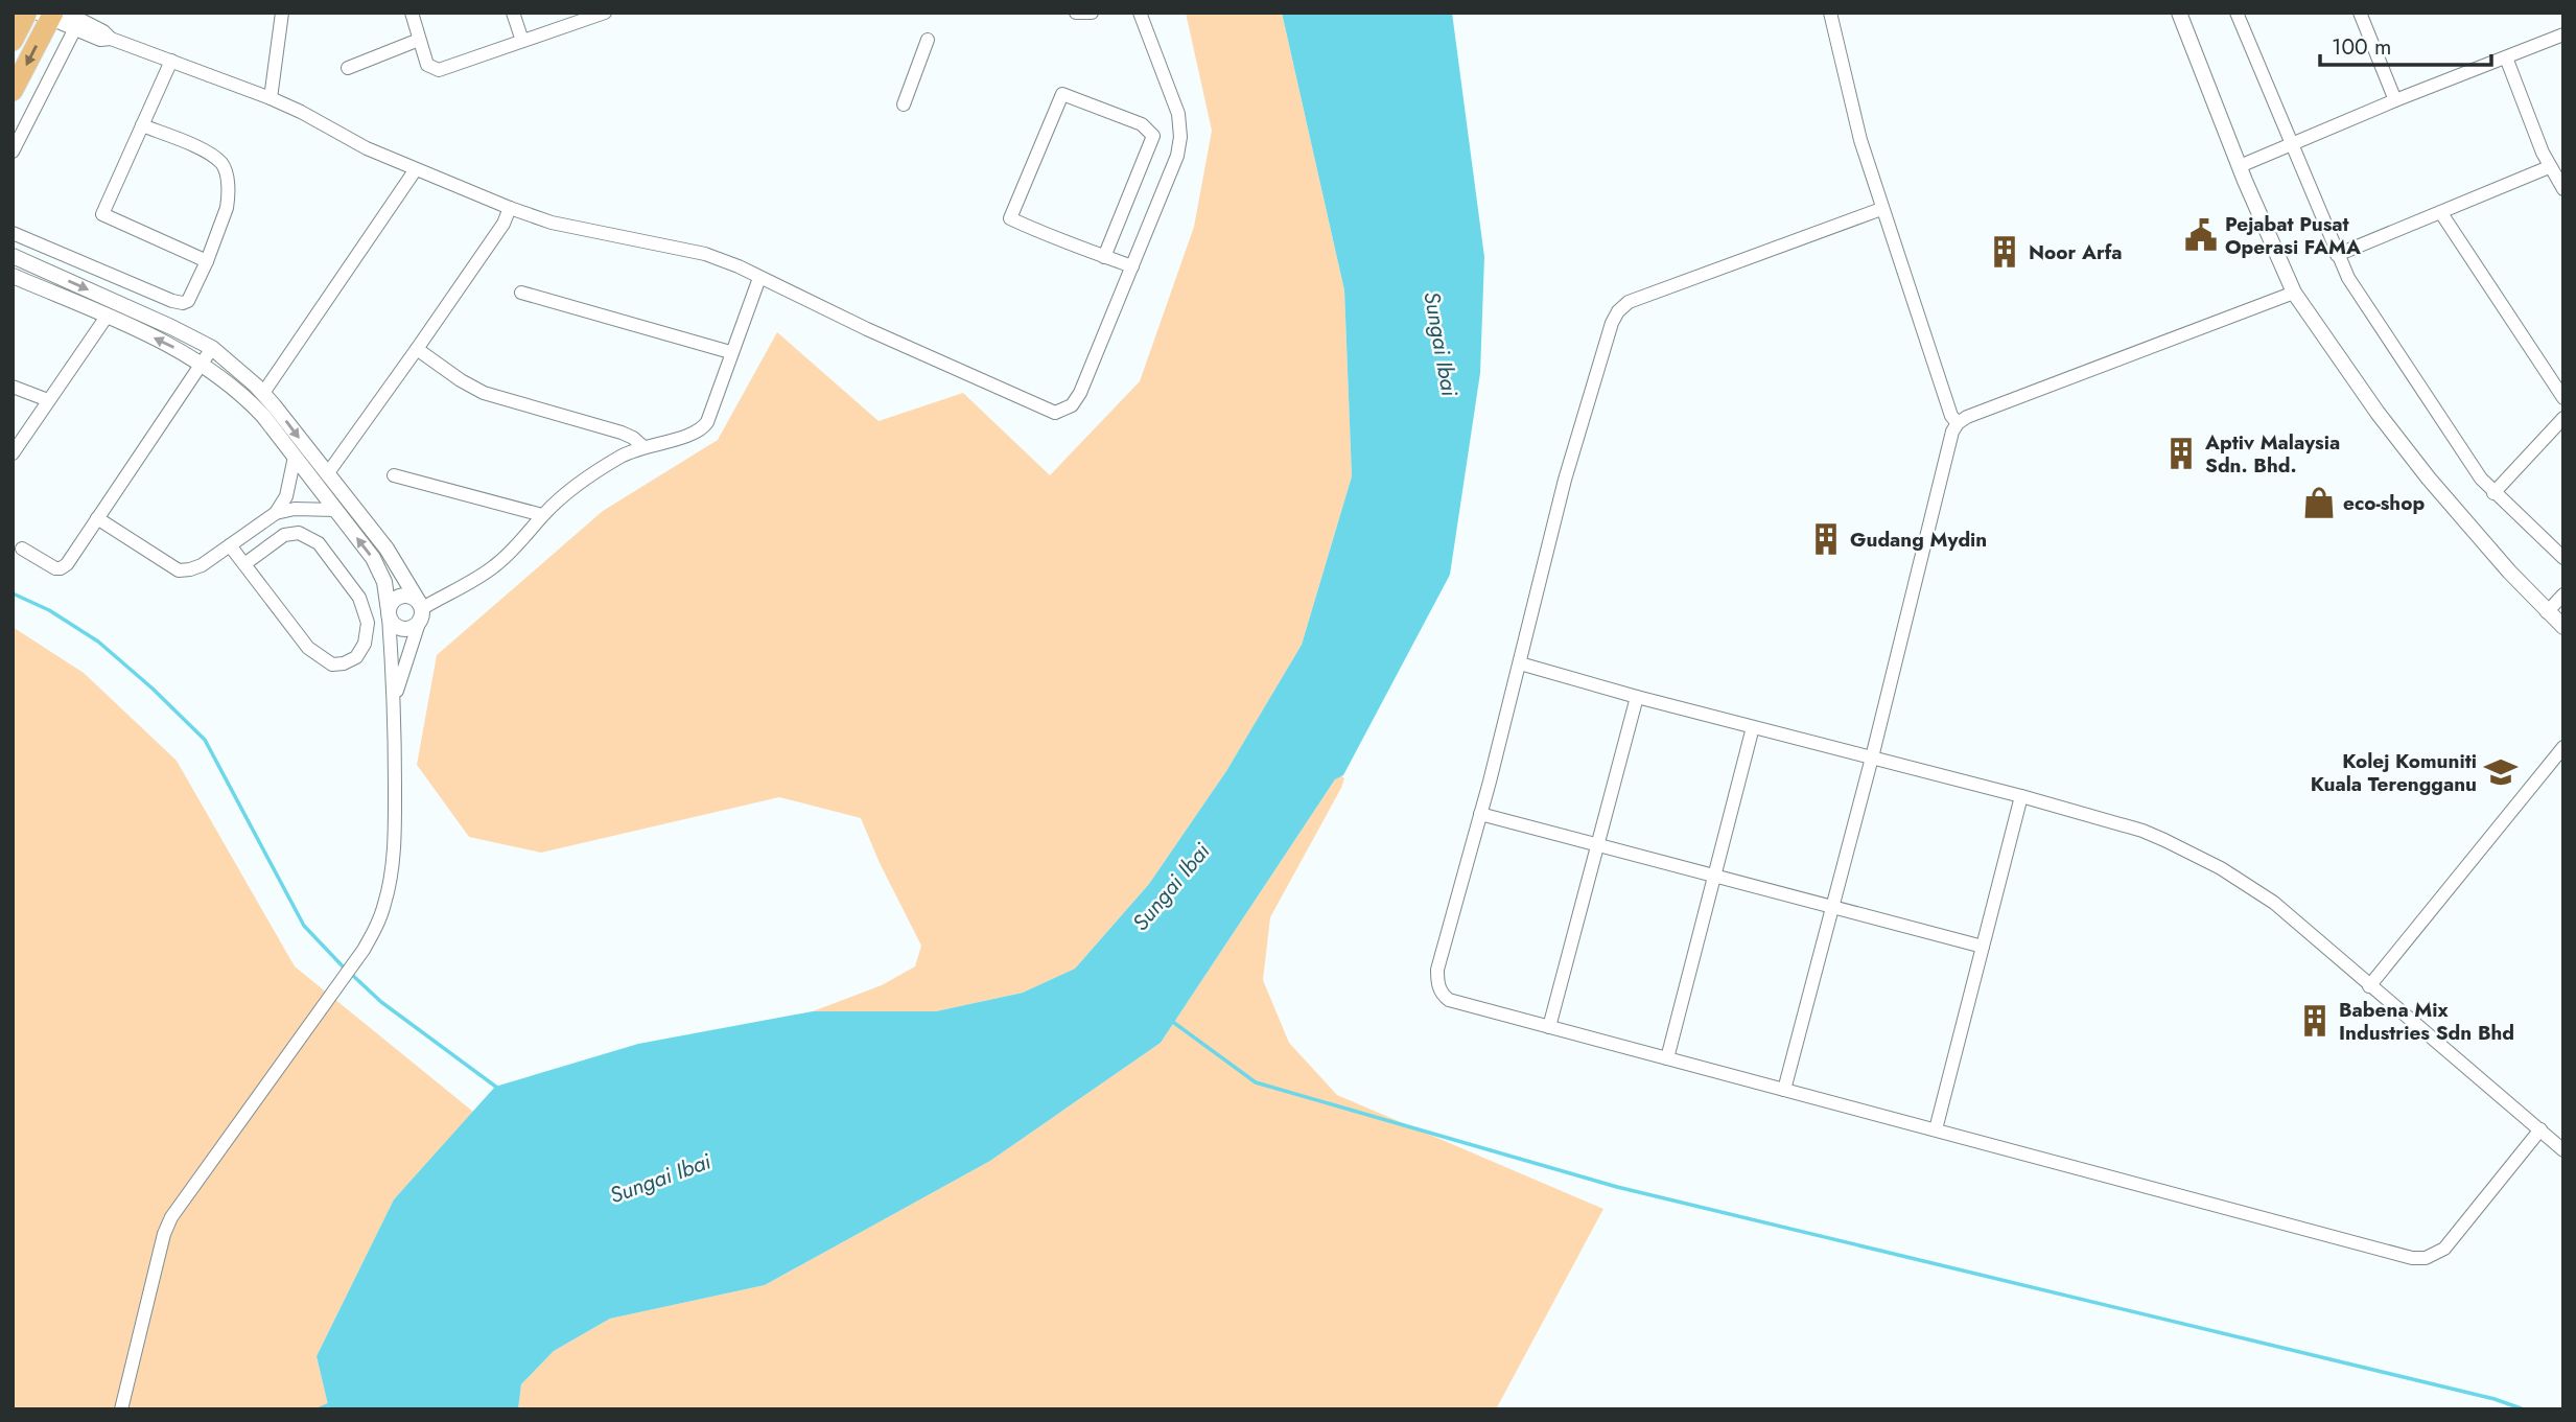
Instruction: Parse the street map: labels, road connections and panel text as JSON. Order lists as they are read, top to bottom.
{
  "water": ["Sungai Ibai"],
  "places": {
    "public building": ["Pejabat Pusat Operasi FAMA"],
    "building": [
      "Noor Arfa",
      "Aptiv Malaysia Sdn. Bhd.",
      "Gudang Mydin",
      "Babena Mix Industries Sdn Bhd"
    ],
    "shop": ["eco-shop"],
    "school or university": ["Kolej Komuniti Kuala Terengganu"]
  },
  "scale_bar": "100 m"
}
